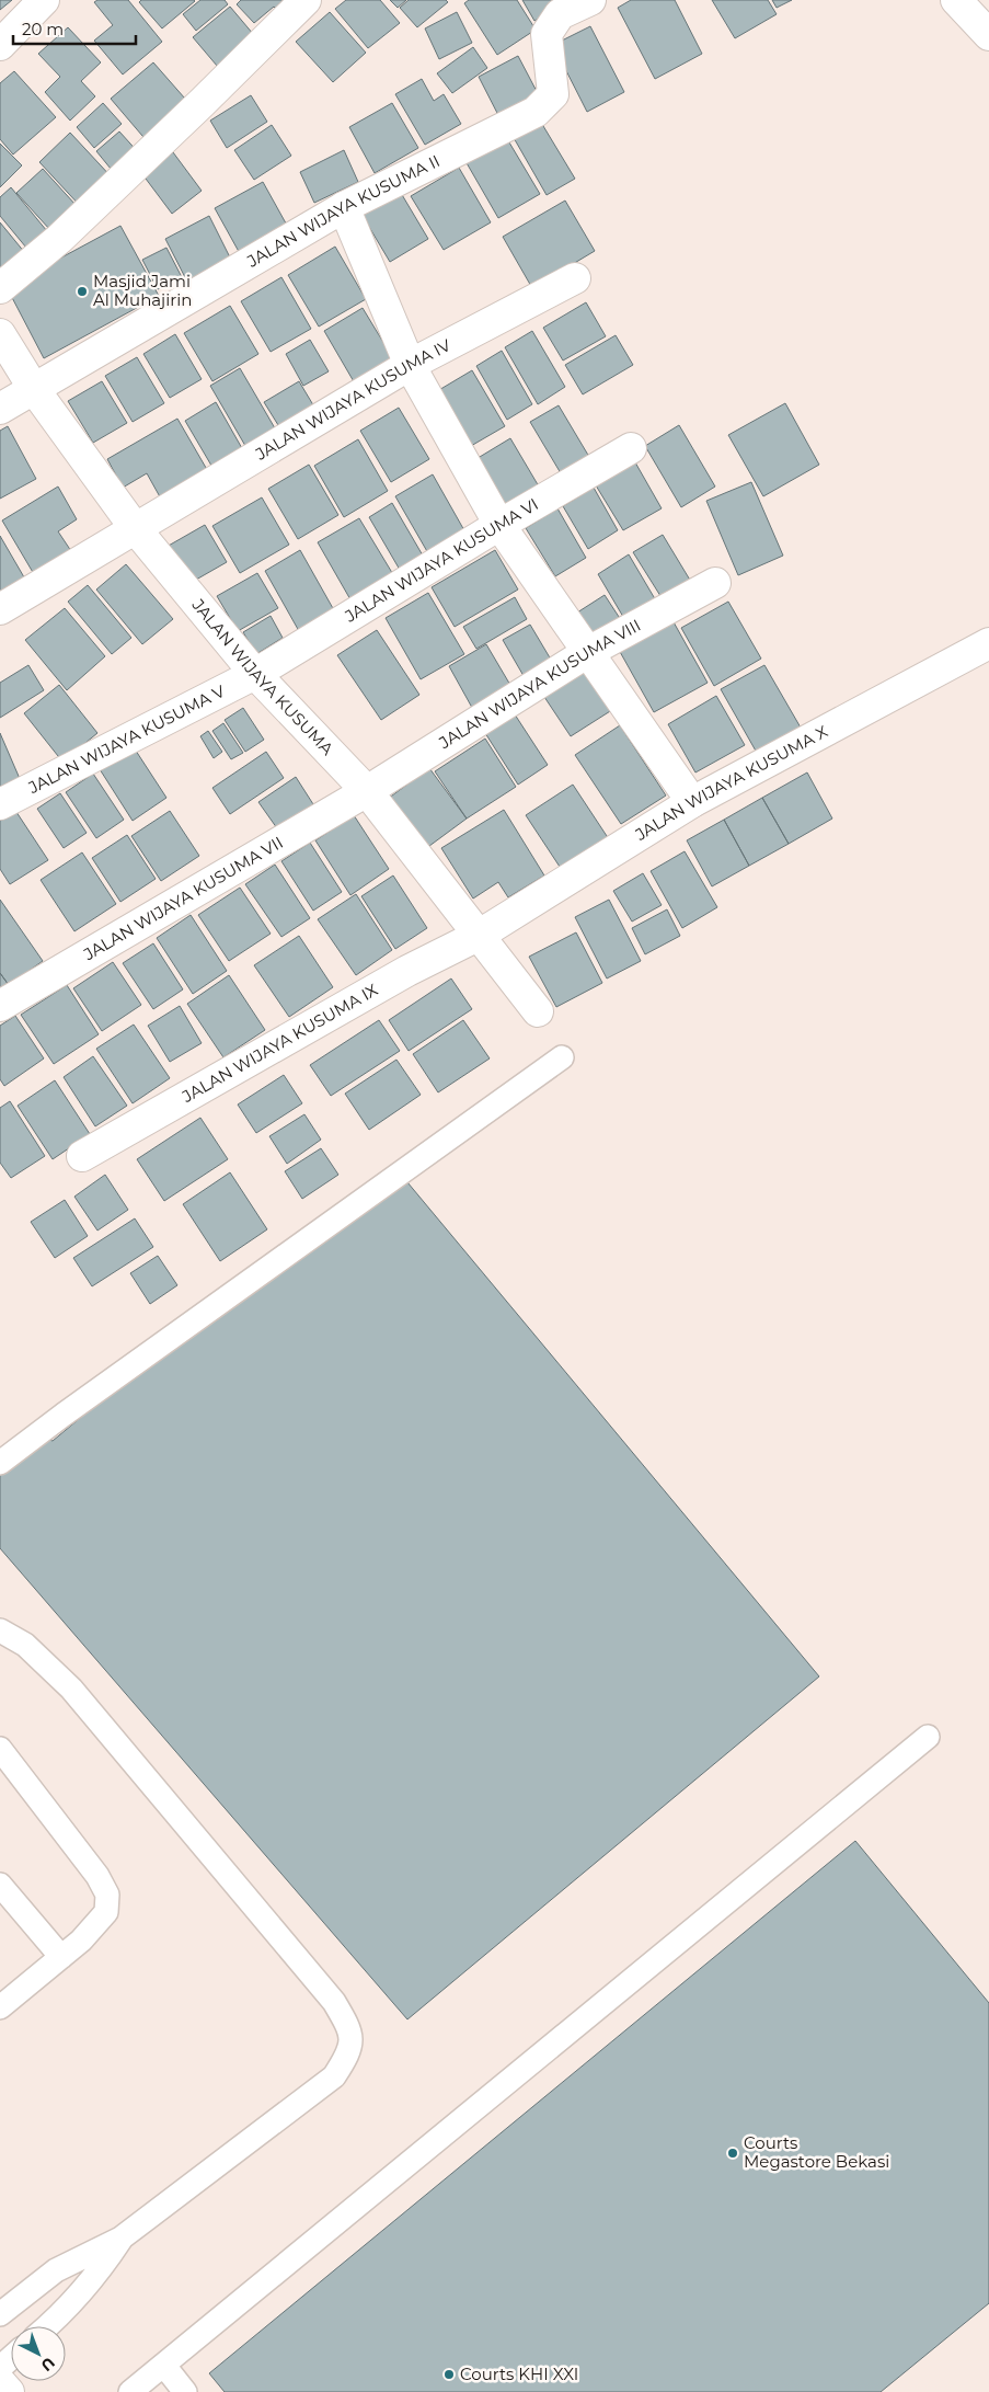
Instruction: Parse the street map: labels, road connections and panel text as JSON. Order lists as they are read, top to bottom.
{
  "streets": {
    "street": [
      "JALAN WIJAYA KUSUMA II",
      "JALAN WIJAYA KUSUMA IV",
      "JALAN WIJAYA KUSUMA VI",
      "JALAN WIJAYA KUSUMA",
      "JALAN WIJAYA KUSUMA VIII",
      "JALAN WIJAYA KUSUMA V",
      "JALAN WIJAYA KUSUMA X",
      "JALAN WIJAYA KUSUMA VII",
      "JALAN WIJAYA KUSUMA IX"
    ]
  },
  "crossings": [
    ["JALAN WIJAYA KUSUMA II", "JALAN WIJAYA KUSUMA"],
    ["JALAN WIJAYA KUSUMA IV", "JALAN WIJAYA KUSUMA"],
    ["JALAN WIJAYA KUSUMA VI", "JALAN WIJAYA KUSUMA"],
    ["JALAN WIJAYA KUSUMA VI", "JALAN WIJAYA KUSUMA V"],
    ["JALAN WIJAYA KUSUMA", "JALAN WIJAYA KUSUMA VIII"],
    ["JALAN WIJAYA KUSUMA", "JALAN WIJAYA KUSUMA V"],
    ["JALAN WIJAYA KUSUMA", "JALAN WIJAYA KUSUMA X"],
    ["JALAN WIJAYA KUSUMA", "JALAN WIJAYA KUSUMA VII"],
    ["JALAN WIJAYA KUSUMA", "JALAN WIJAYA KUSUMA IX"],
    ["JALAN WIJAYA KUSUMA VIII", "JALAN WIJAYA KUSUMA VII"],
    ["JALAN WIJAYA KUSUMA X", "JALAN WIJAYA KUSUMA IX"]
  ],
  "places": ["Masjid Jami Al Muhajirin", "Courts Megastore Bekasi", "Courts KHI XXI"],
  "scale_bar": "20 m",
  "north": "bottom right"
}
